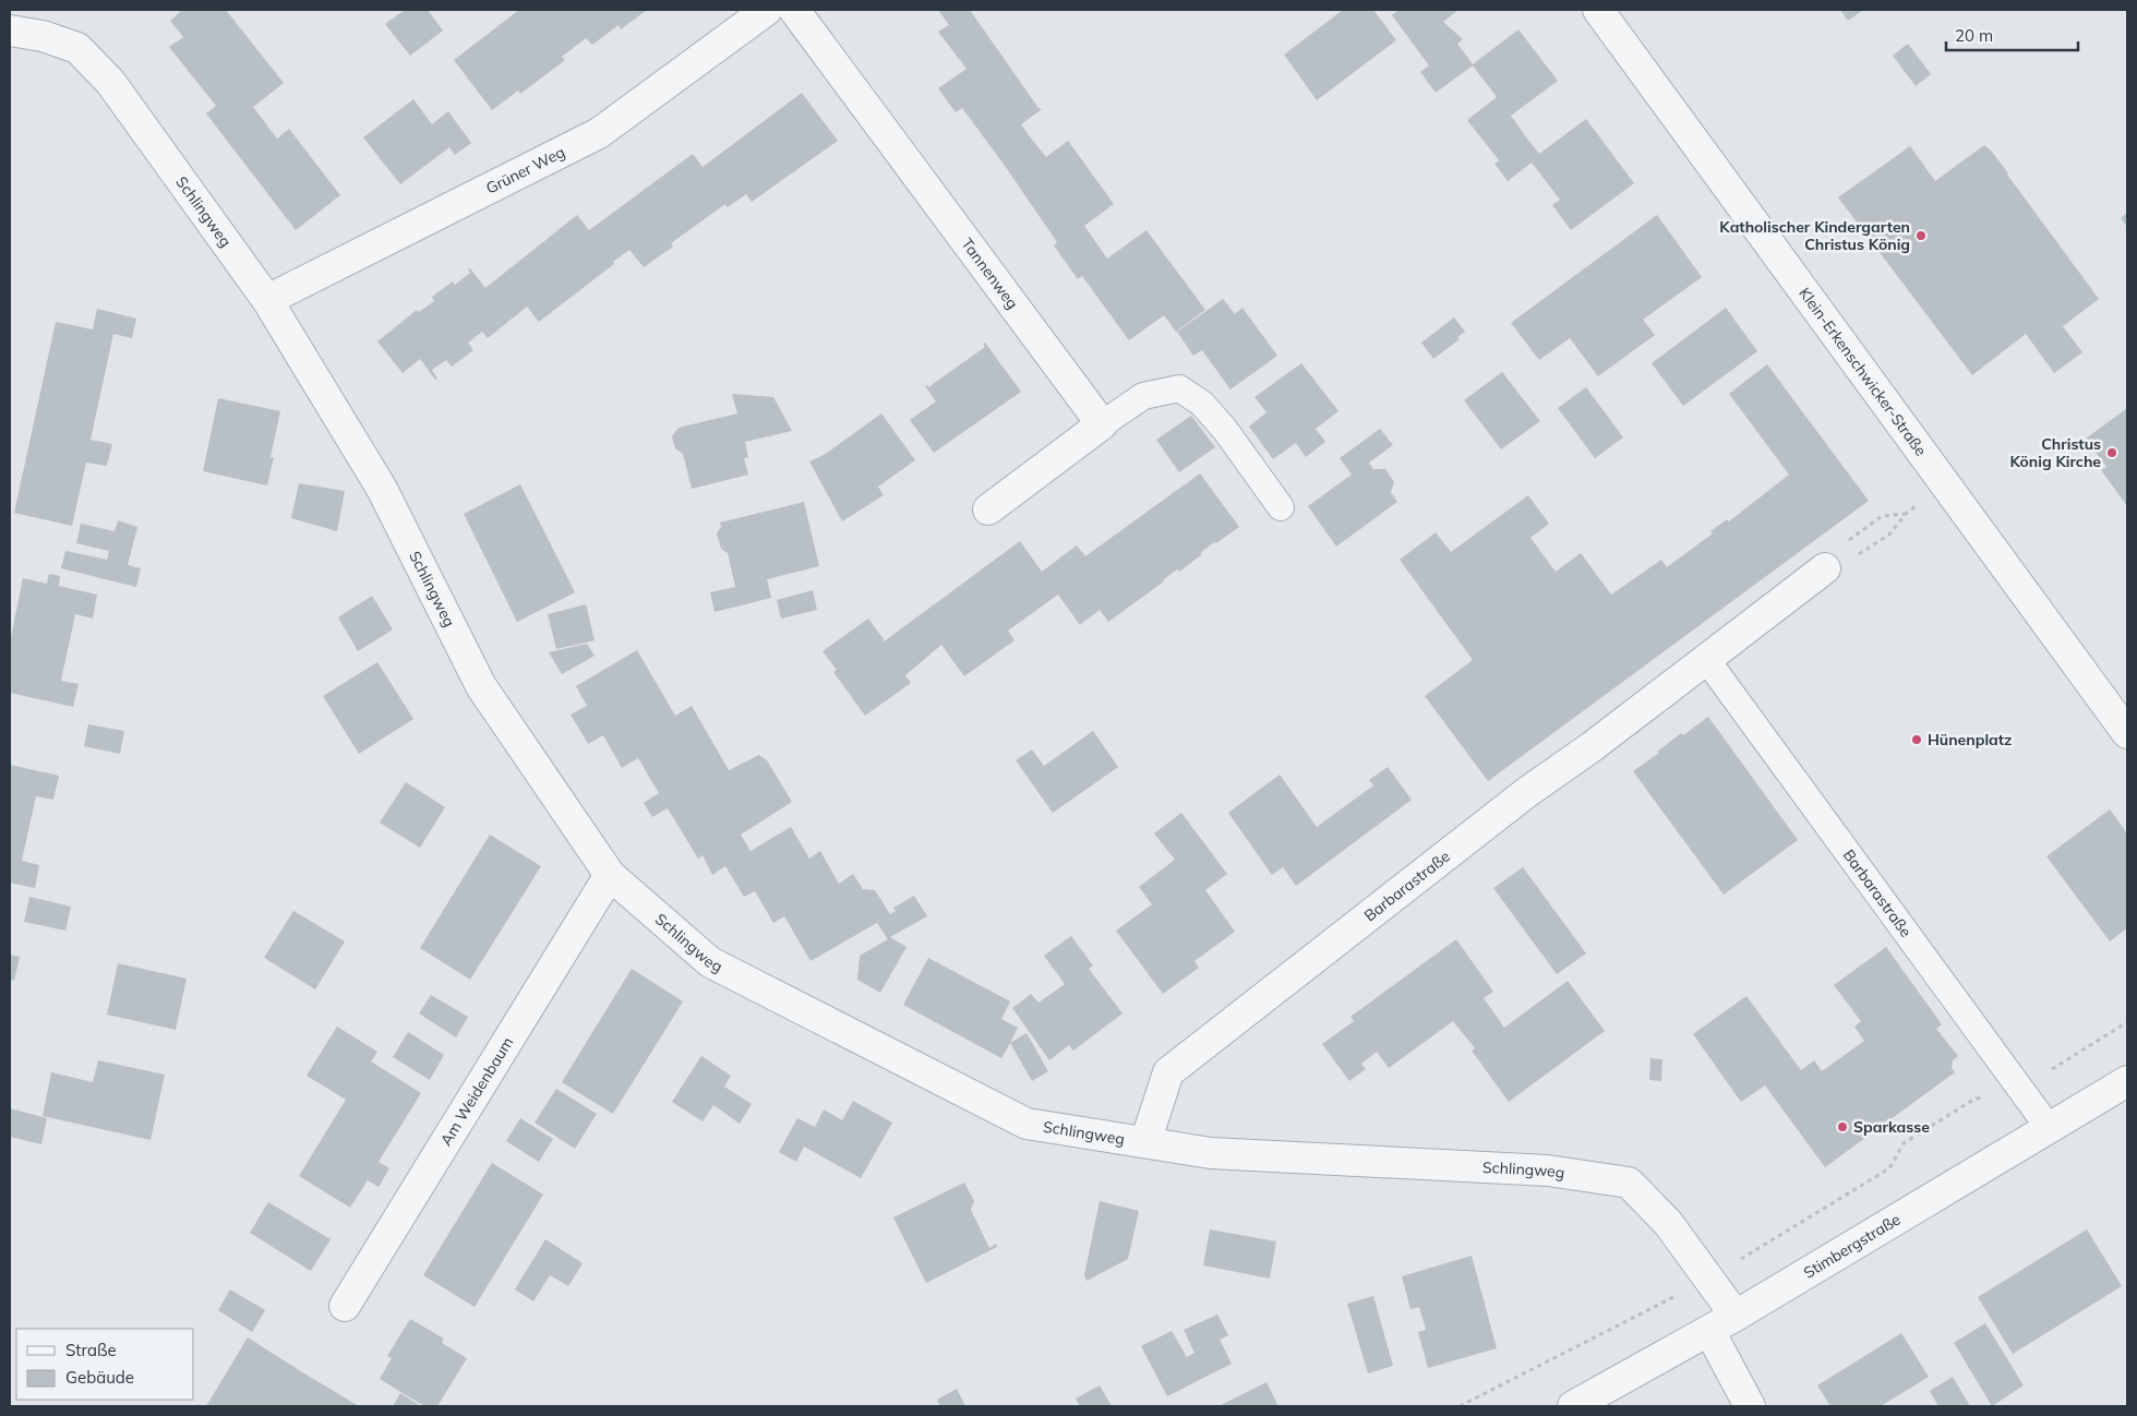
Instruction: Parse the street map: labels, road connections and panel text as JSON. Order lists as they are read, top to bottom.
{
  "streets": {
    "street": [
      "Grüner Weg",
      "Schlingweg",
      "Tannenweg",
      "Klein-Erkenschwicker-Straße",
      "Barbarastraße",
      "Am Weidenbaum",
      "Stimbergstraße"
    ]
  },
  "crossings": [
    ["Grüner Weg", "Schlingweg"],
    ["Schlingweg", "Barbarastraße"],
    ["Schlingweg", "Am Weidenbaum"],
    ["Schlingweg", "Stimbergstraße"],
    ["Barbarastraße", "Stimbergstraße"]
  ],
  "places": [
    "Katholischer Kindergarten Christus König",
    "Christus König Kirche",
    "Hünenplatz",
    "Sparkasse"
  ],
  "legend": ["Straße", "Gebäude"],
  "scale_bar": "20 m"
}
